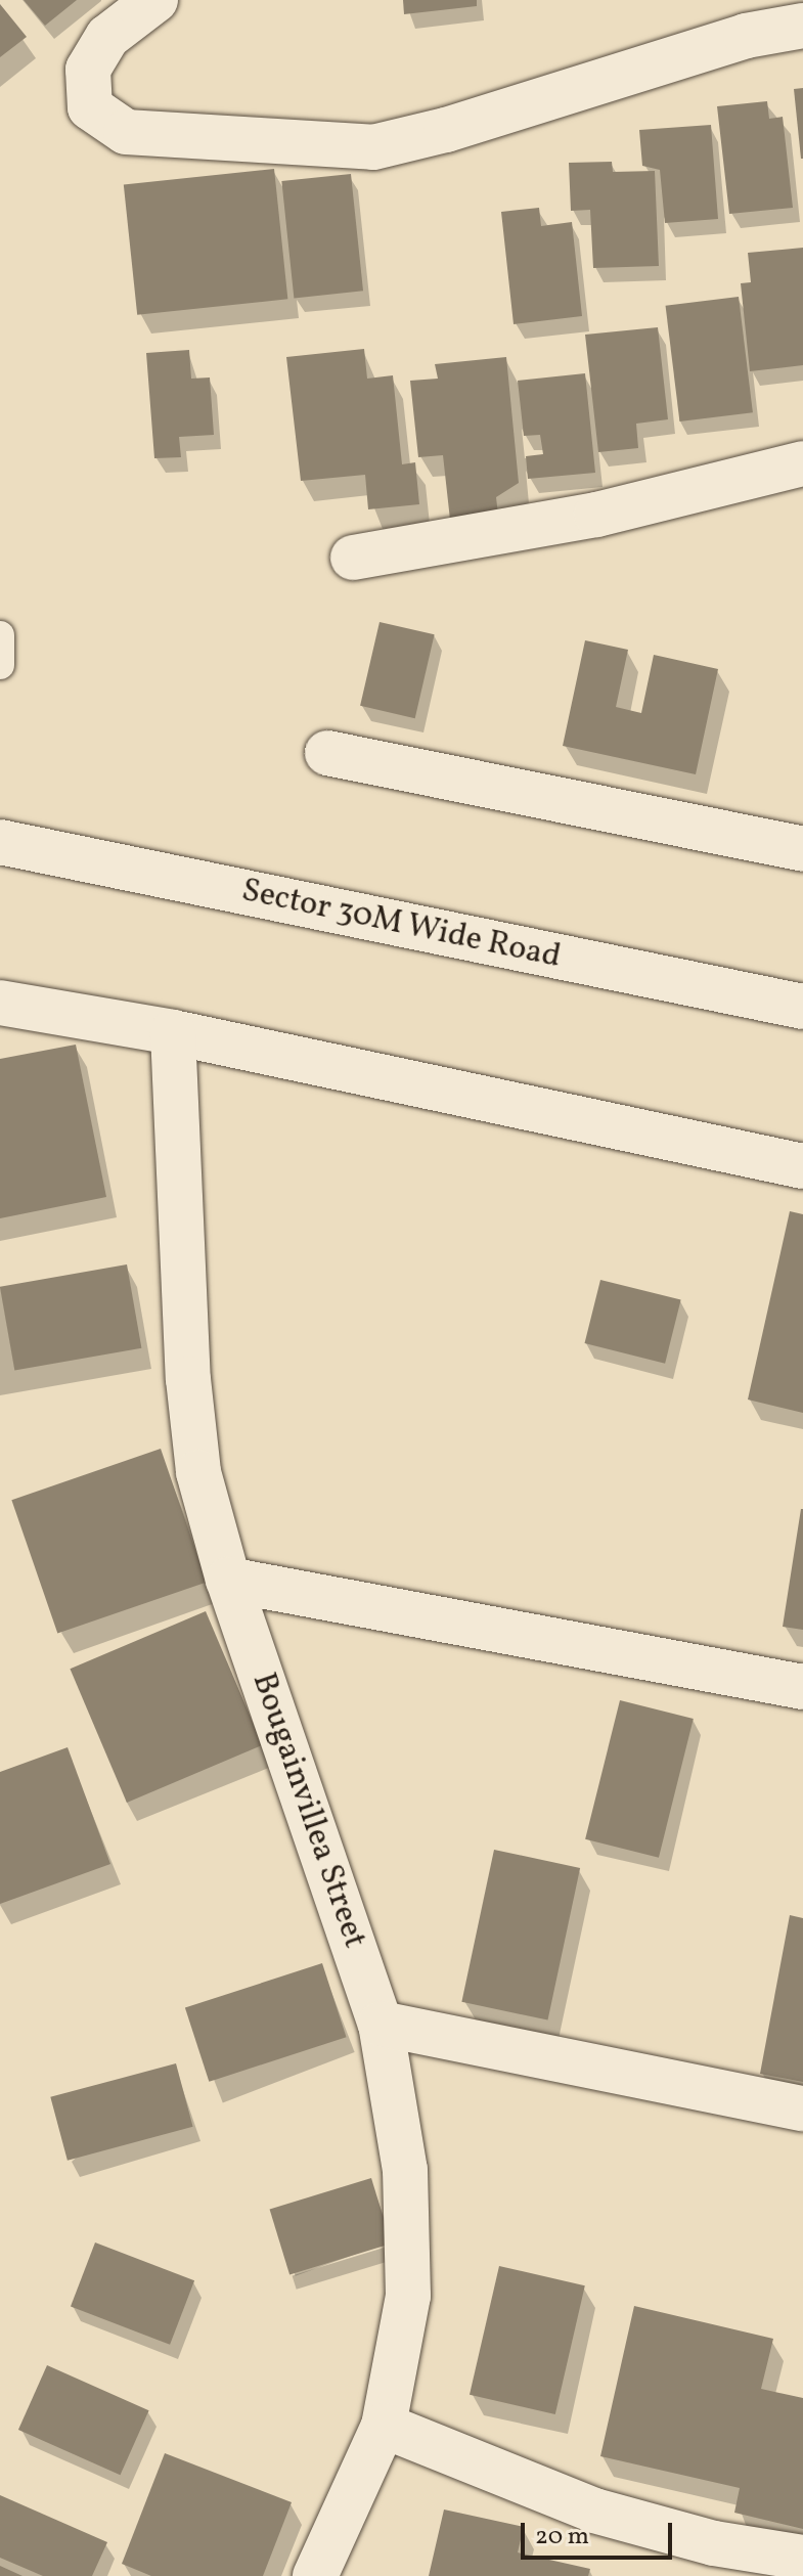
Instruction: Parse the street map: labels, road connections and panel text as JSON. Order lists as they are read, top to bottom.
{
  "streets": {
    "street": ["Sector 30M Wide Road", "Bougainvillea Street"]
  },
  "scale_bar": "20 m"
}
